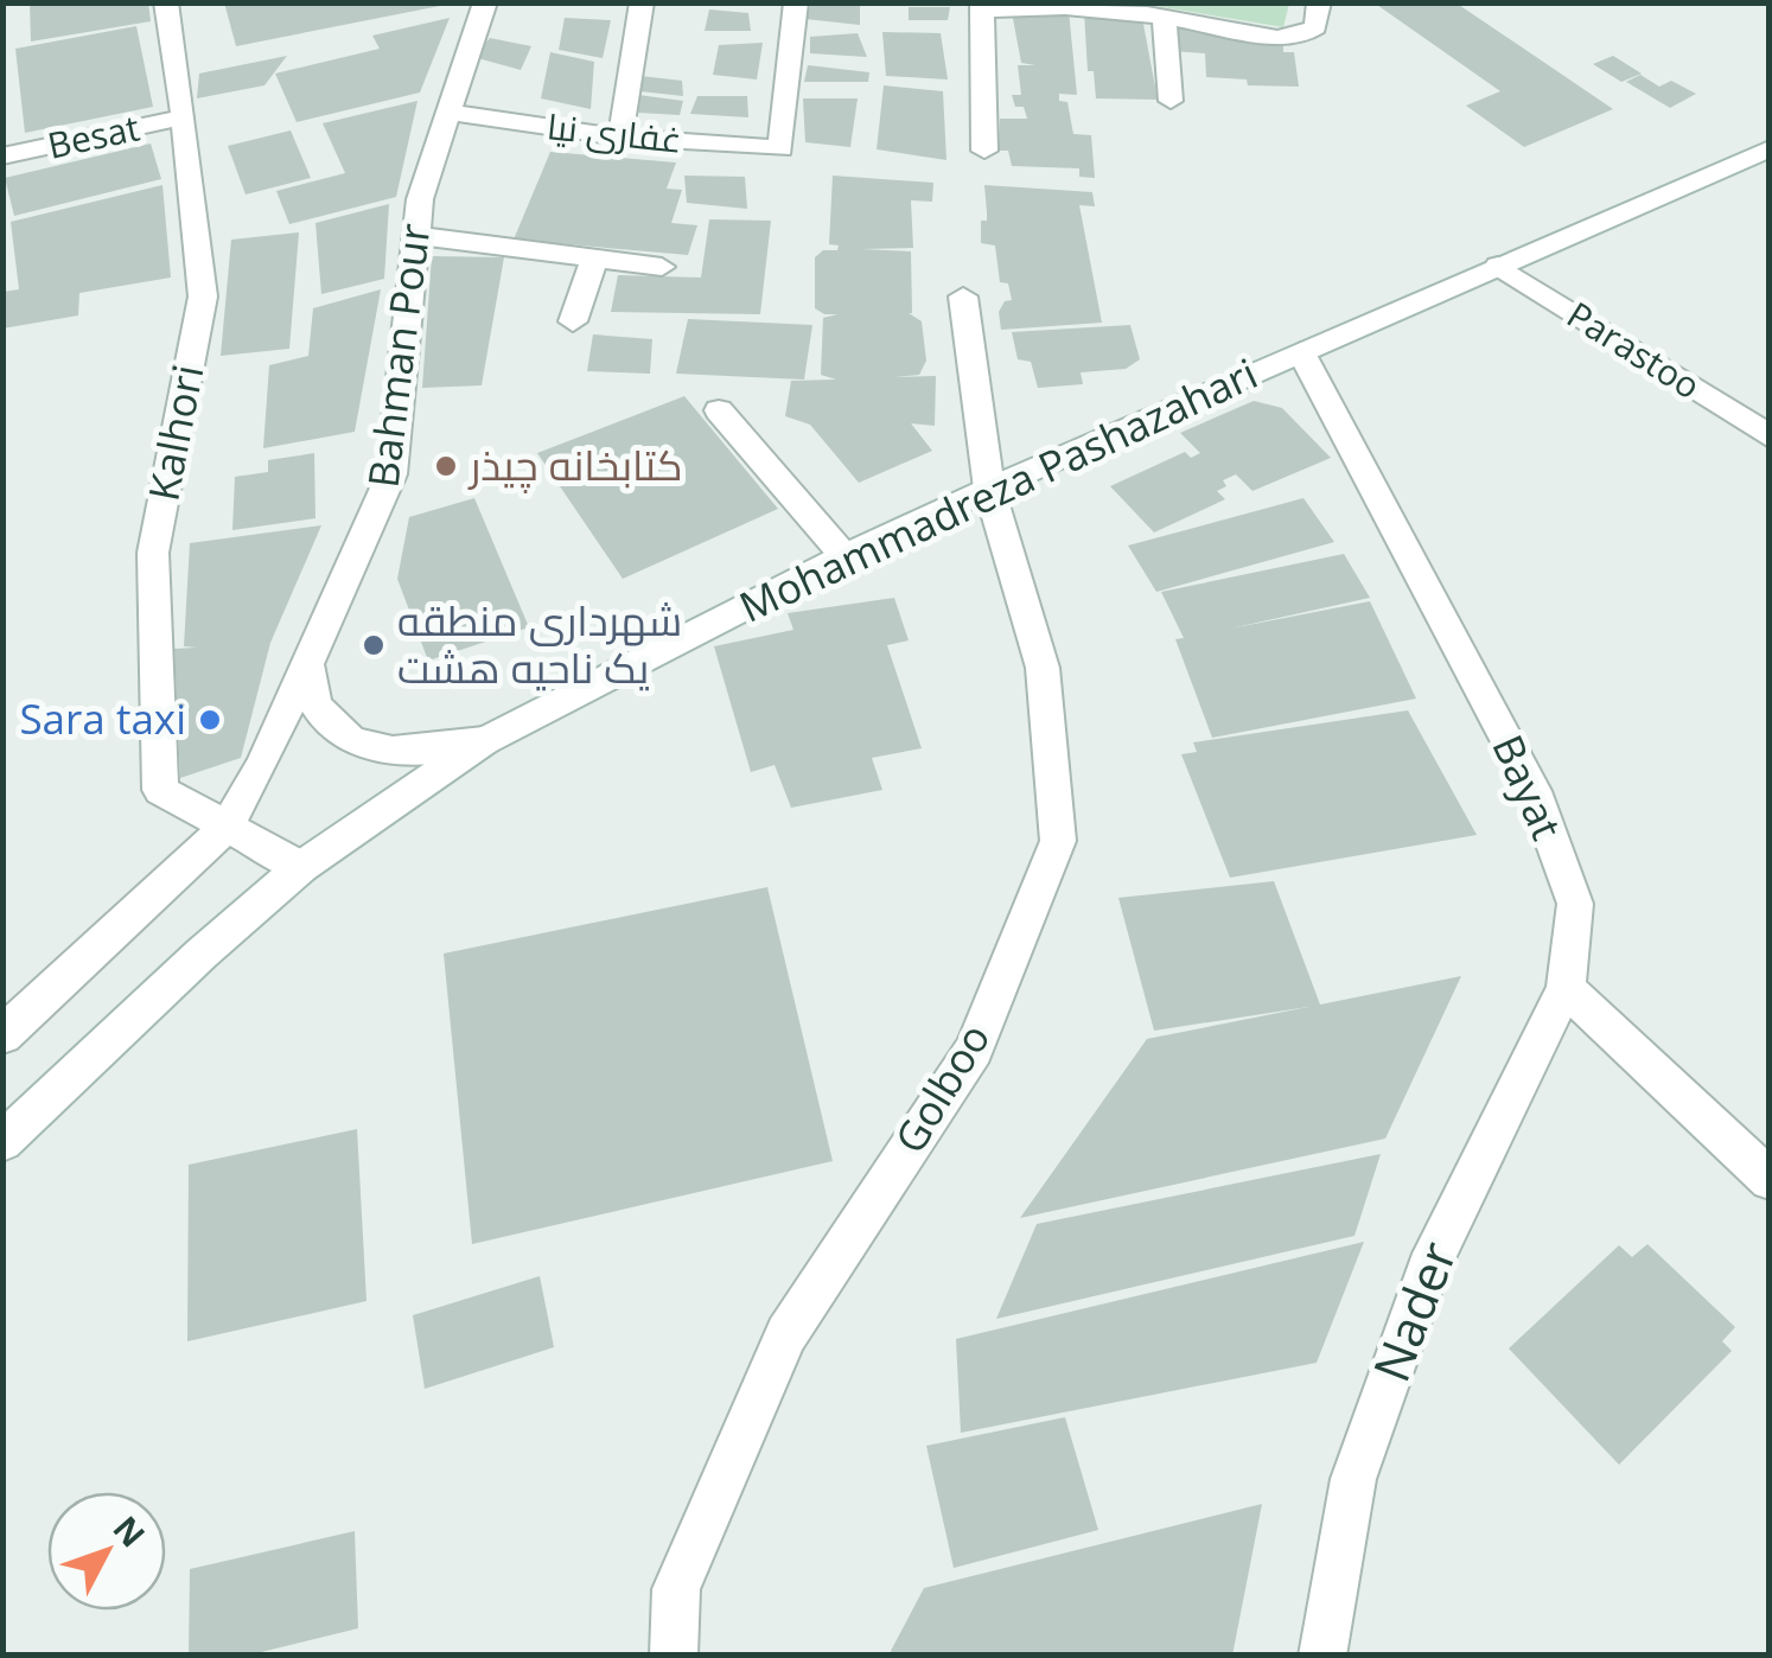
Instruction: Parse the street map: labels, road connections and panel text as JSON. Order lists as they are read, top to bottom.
{
  "streets": {
    "street": [
      "غفاری نیا",
      "Besat",
      "Parastoo",
      "Bahman Pour",
      "Kalhori",
      "Mohammadreza Pashazahari",
      "Bayat",
      "Golboo",
      "Nader"
    ]
  },
  "crossings": [
    ["غفاری نیا", "Bahman Pour"],
    ["Besat", "Kalhori"],
    ["Parastoo", "Mohammadreza Pashazahari"],
    ["Bahman Pour", "Kalhori"],
    ["Mohammadreza Pashazahari", "Bayat"],
    ["Mohammadreza Pashazahari", "Golboo"],
    ["Bayat", "Nader"]
  ],
  "places": ["کتابخانه چیذر", "شهرداری منطقه یک ناحیه هشت", "Sara taxi"],
  "north": "top right"
}
